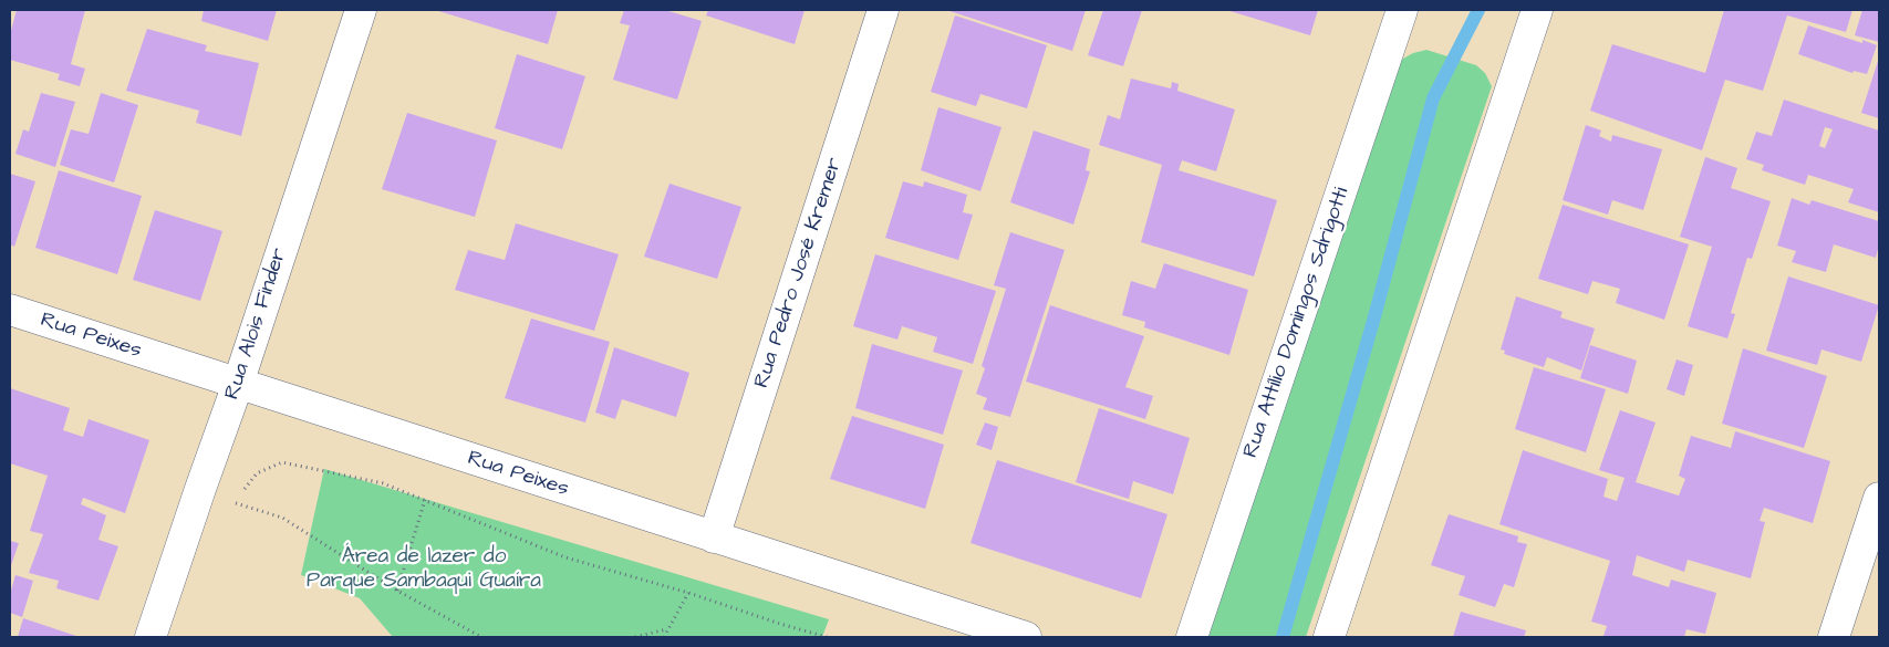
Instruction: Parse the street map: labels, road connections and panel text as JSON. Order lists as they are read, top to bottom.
{
  "streets": {
    "street": [
      "Rua Pedro José Kremer",
      "Rua Attílio Domingos Sdrigotti",
      "Rua Alois Finder",
      "Rua Peixes"
    ]
  },
  "crossings": [
    ["Rua Pedro José Kremer", "Rua Peixes"],
    ["Rua Alois Finder", "Rua Peixes"]
  ],
  "parks": ["Área de lazer do Parque Sambaqui Guaíra"]
}
